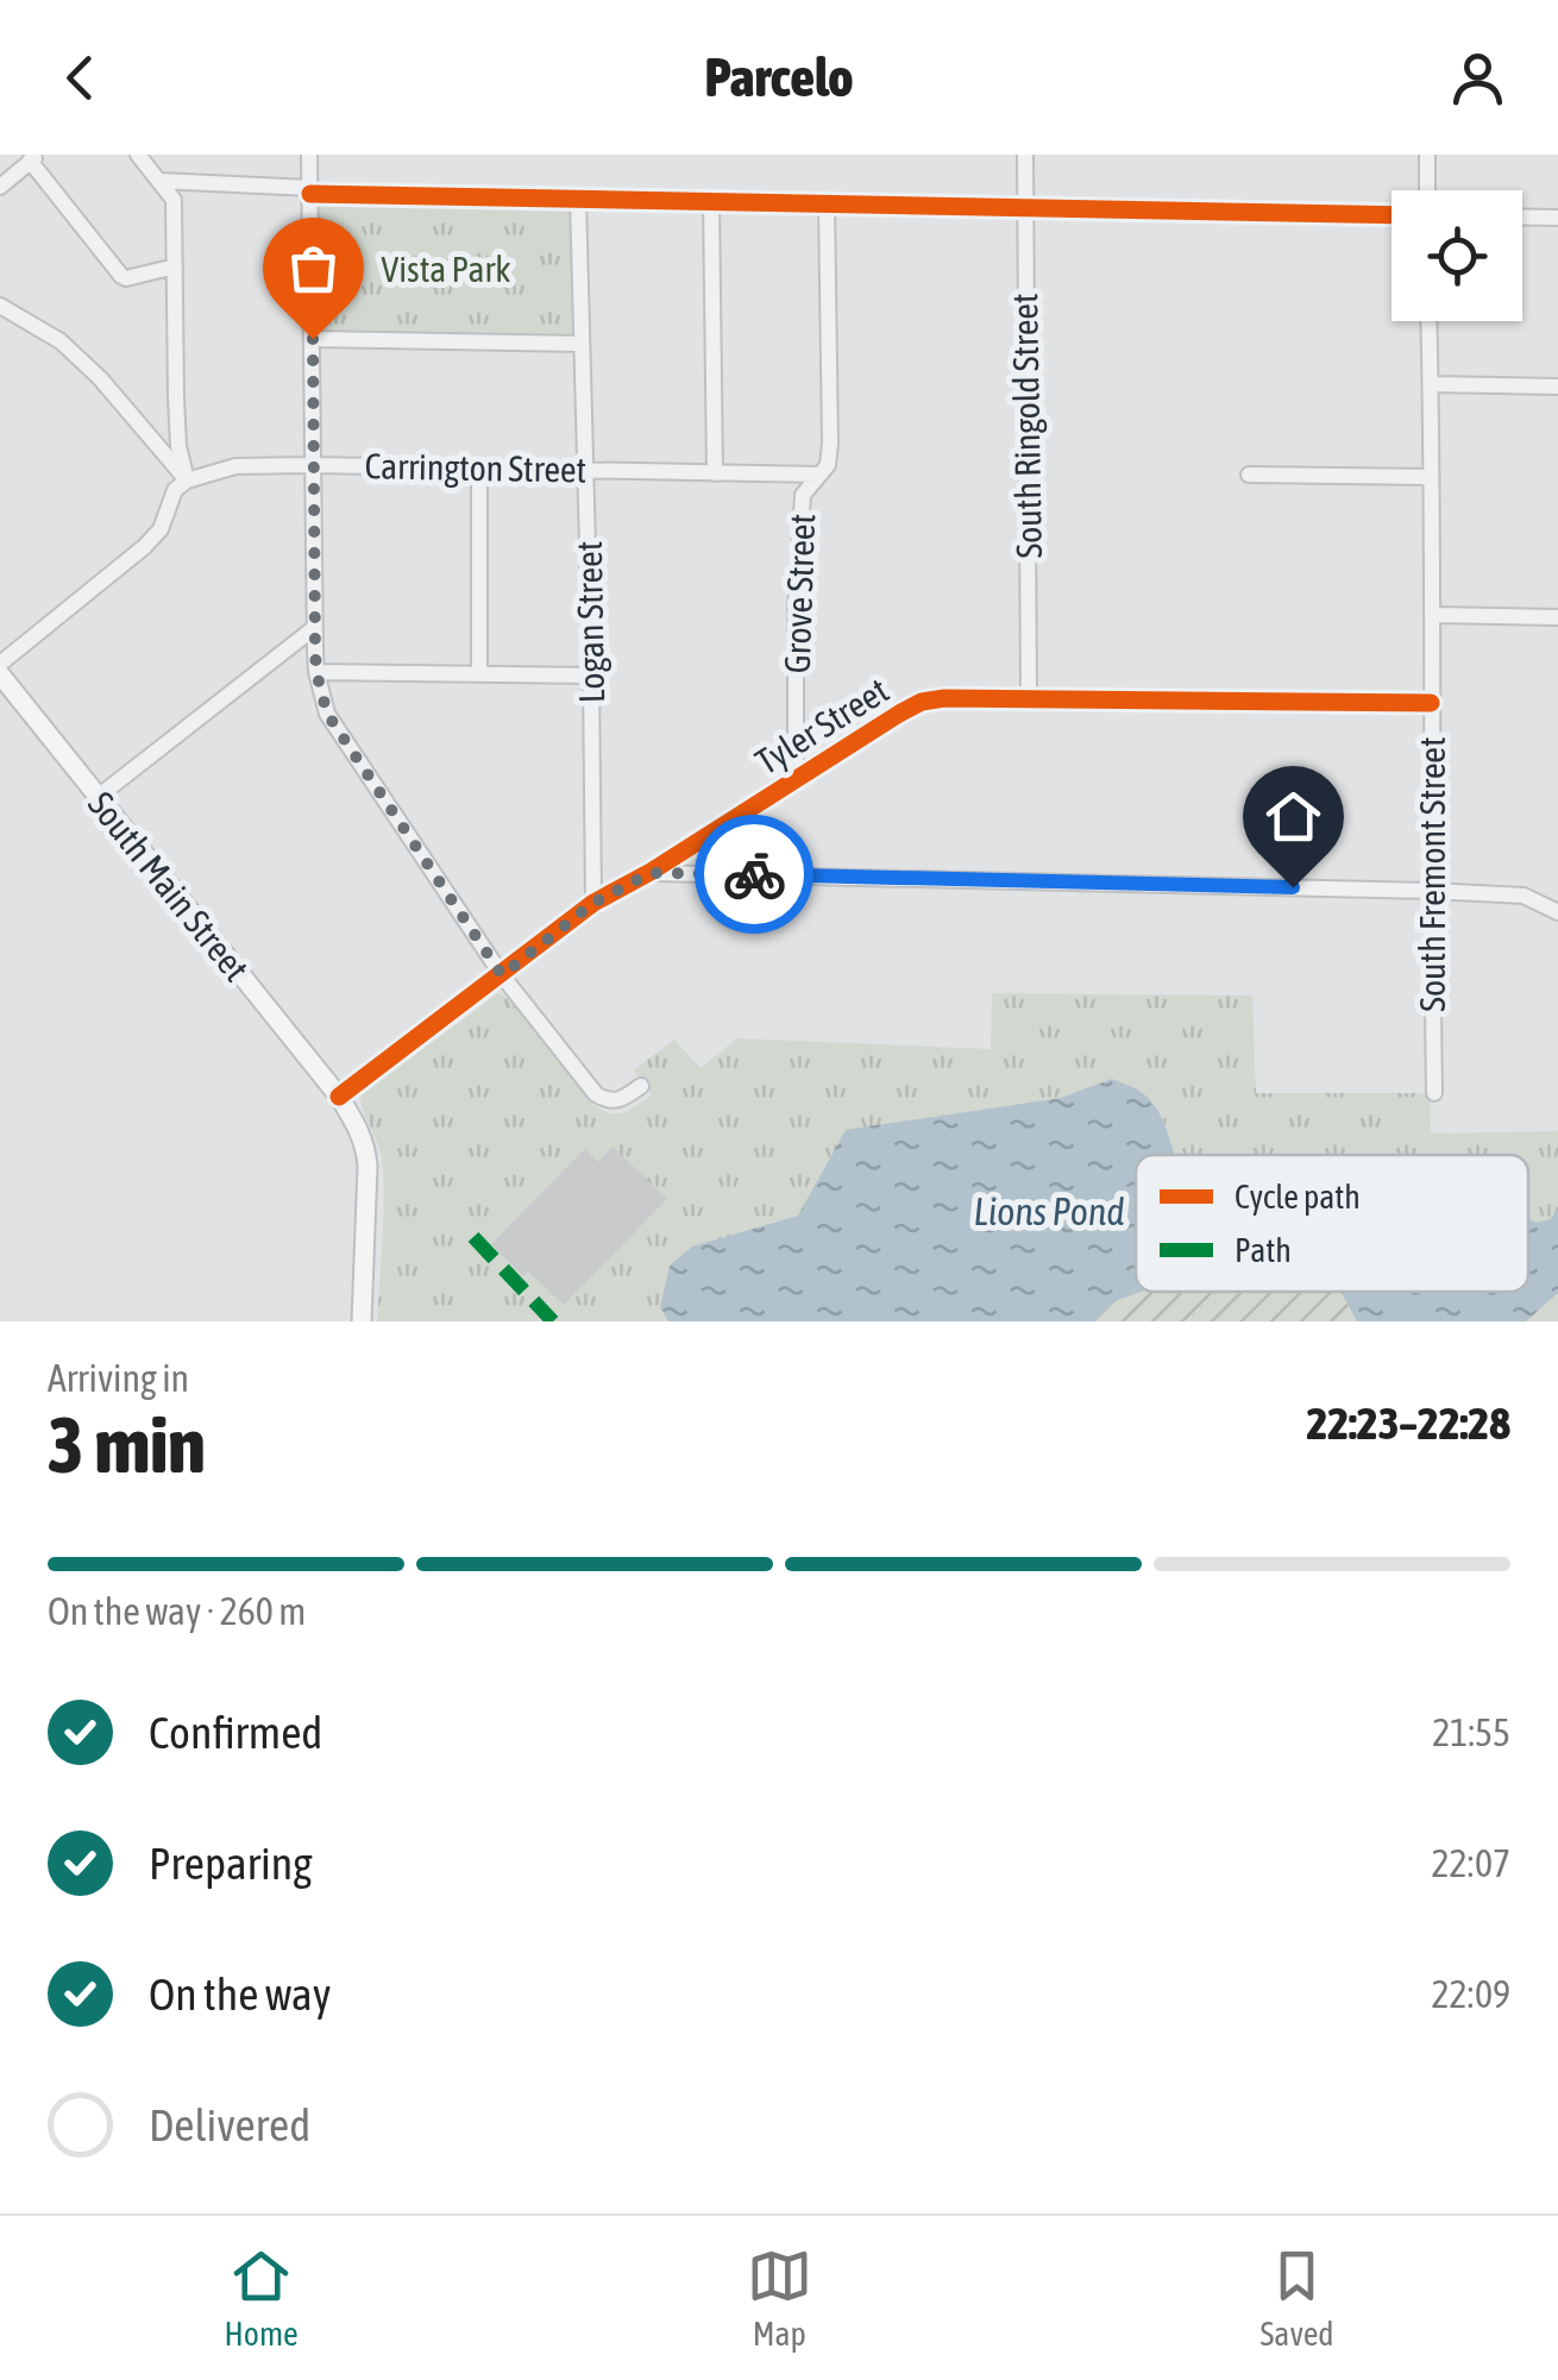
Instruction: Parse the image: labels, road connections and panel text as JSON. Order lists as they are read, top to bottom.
{
  "streets": {
    "main road": ["South Main Street"],
    "street": [
      "South Ringold Street",
      "Carrington Street",
      "Grove Street",
      "Logan Street",
      "Tyler Street",
      "South Fremont Street"
    ]
  },
  "crossings": [
    ["South Ringold Street", "Tyler Street"],
    ["Carrington Street", "Grove Street"],
    ["Carrington Street", "Logan Street"],
    ["Grove Street", "Tyler Street"],
    ["Logan Street", "Tyler Street"],
    ["Tyler Street", "South Fremont Street"],
    ["Tyler Street", "South Main Street"]
  ],
  "water": ["Lions Pond"],
  "parks": ["Vista Park"],
  "legend": ["Cycle path", "Path"],
  "page": {
    "header": "Parcelo",
    "heading": ["3 min", "Arriving in", "22:23–22:28"],
    "bar": "On the way · 260 m",
    "list": [
      ["Confirmed", "21:55"],
      ["Preparing", "22:07"],
      ["On the way", "22:09"],
      "Delivered"
    ],
    "tabs": ["Home", "Map", "Saved"]
  }
}
